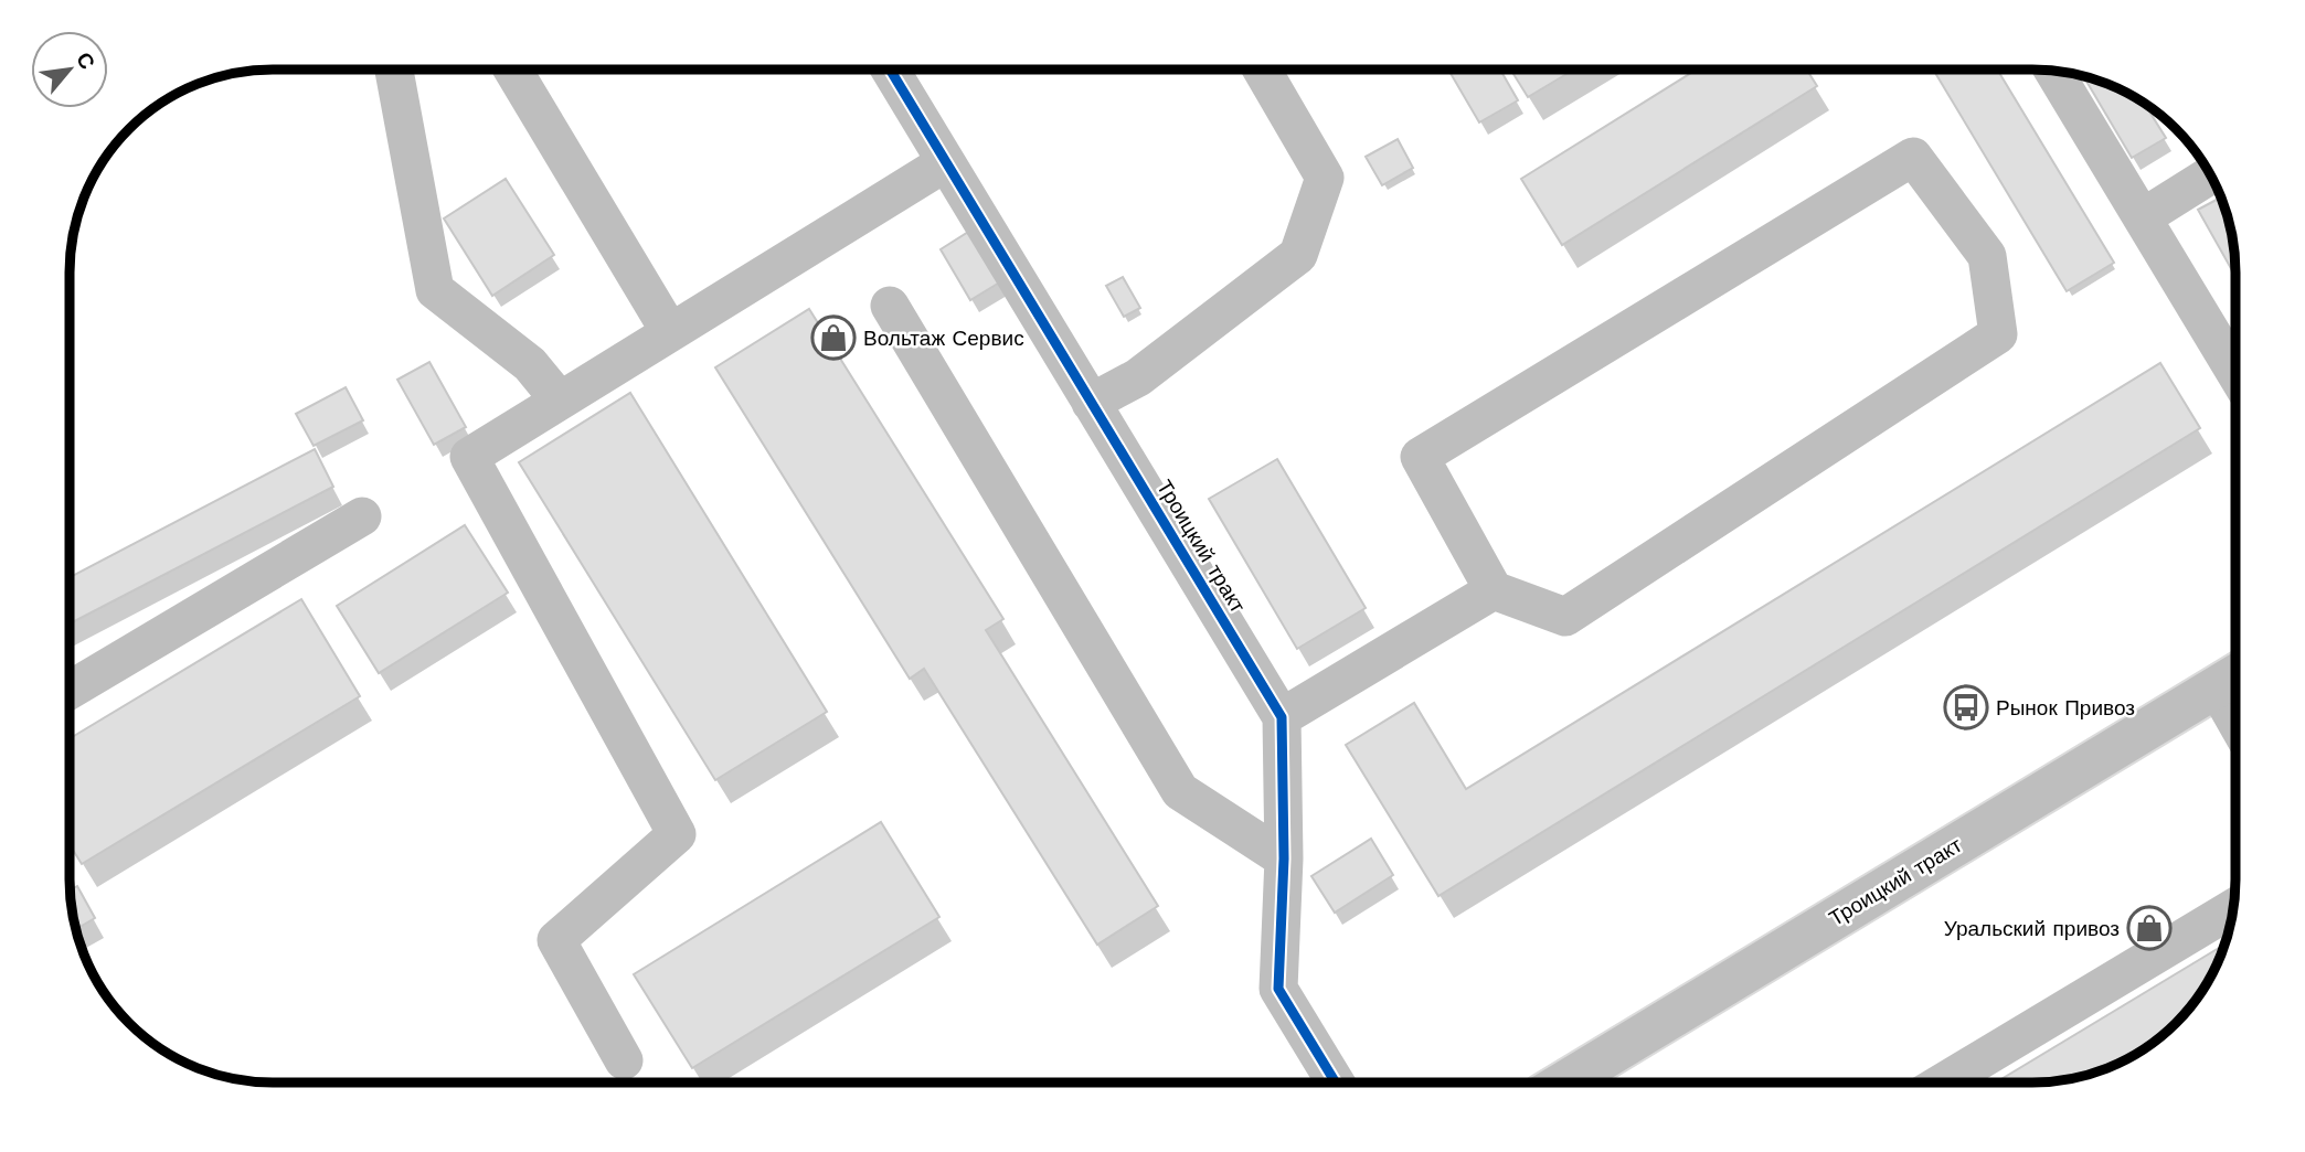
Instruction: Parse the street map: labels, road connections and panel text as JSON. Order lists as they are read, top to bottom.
{
  "streets": {
    "main road": ["Троицкий тракт"]
  },
  "places": {
    "shop": ["Вольтаж Сервис", "Уральский привоз"],
    "bus stop": ["Рынок Привоз"]
  },
  "north": "top right"
}
